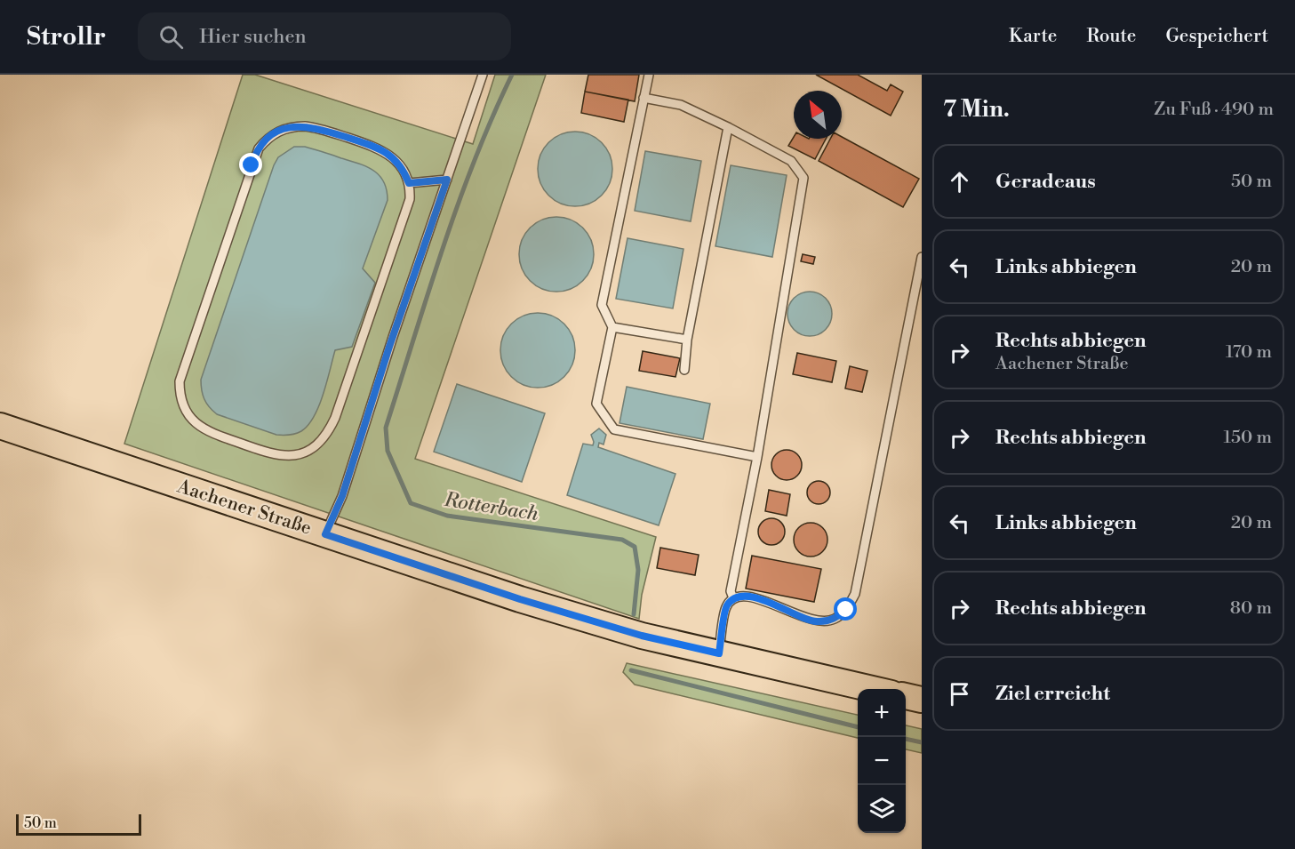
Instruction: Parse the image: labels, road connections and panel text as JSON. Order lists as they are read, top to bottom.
{
  "streets": {
    "main road": ["Aachener Straße"]
  },
  "water": ["Rotterbach"],
  "scale_bar": "50 m",
  "north": "top left",
  "page": {
    "header": "Strollr",
    "search": "Hier suchen",
    "nav": ["Karte", "Route", "Gespeichert"],
    "heading": ["7 Min.", "Zu Fuß · 490 m"],
    "list": [
      ["Geradeaus", "50 m"],
      ["Links abbiegen", "20 m"],
      ["Rechts abbiegen", "Aachener Straße", "170 m"],
      ["Rechts abbiegen", "150 m"],
      ["Links abbiegen", "20 m"],
      ["Rechts abbiegen", "80 m"],
      "Ziel erreicht"
    ],
    "map_buttons": ["+", "−"],
    "scale": "50 m"
  }
}
